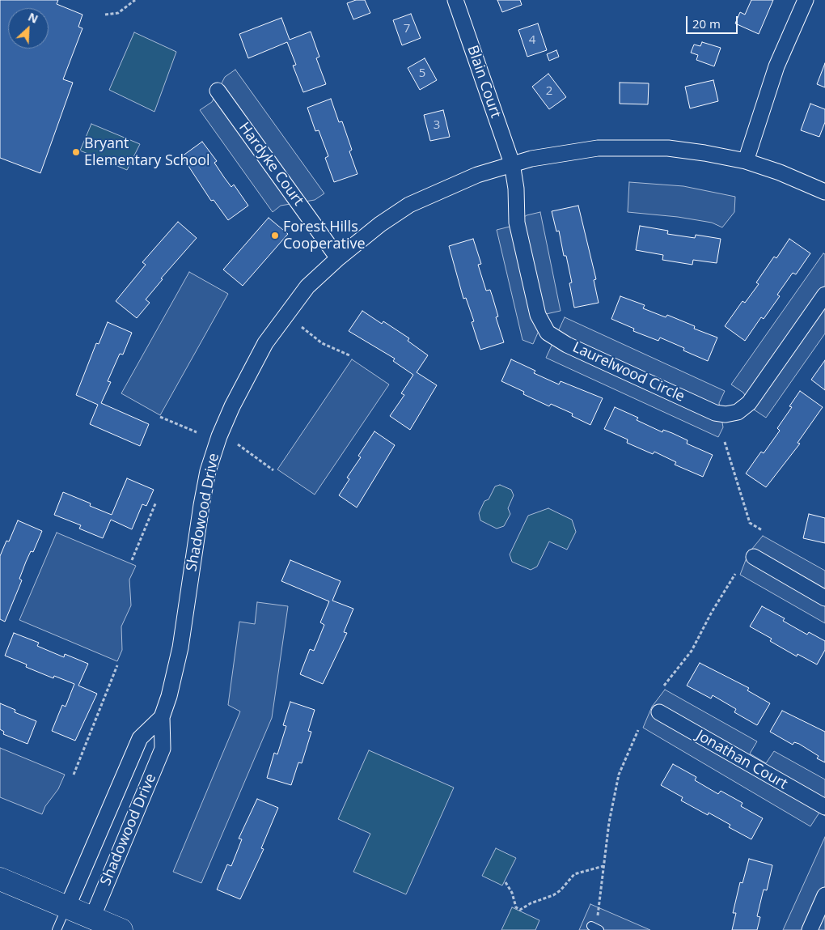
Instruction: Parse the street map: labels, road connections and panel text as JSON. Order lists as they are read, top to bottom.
{
  "streets": {
    "street": [
      "Blain Court",
      "Hardyke Court",
      "Laurelwood Circle",
      "Shadowood Drive",
      "Jonathan Court"
    ]
  },
  "crossings": [
    ["Blain Court", "Laurelwood Circle"],
    ["Blain Court", "Shadowood Drive"],
    ["Hardyke Court", "Shadowood Drive"],
    ["Laurelwood Circle", "Shadowood Drive"]
  ],
  "places": ["Bryant Elementary School", "Forest Hills Cooperative"],
  "house_numbers": [
    "7",
    "4",
    "5",
    "2",
    "3"
  ],
  "scale_bar": "20 m",
  "north": "top right"
}
